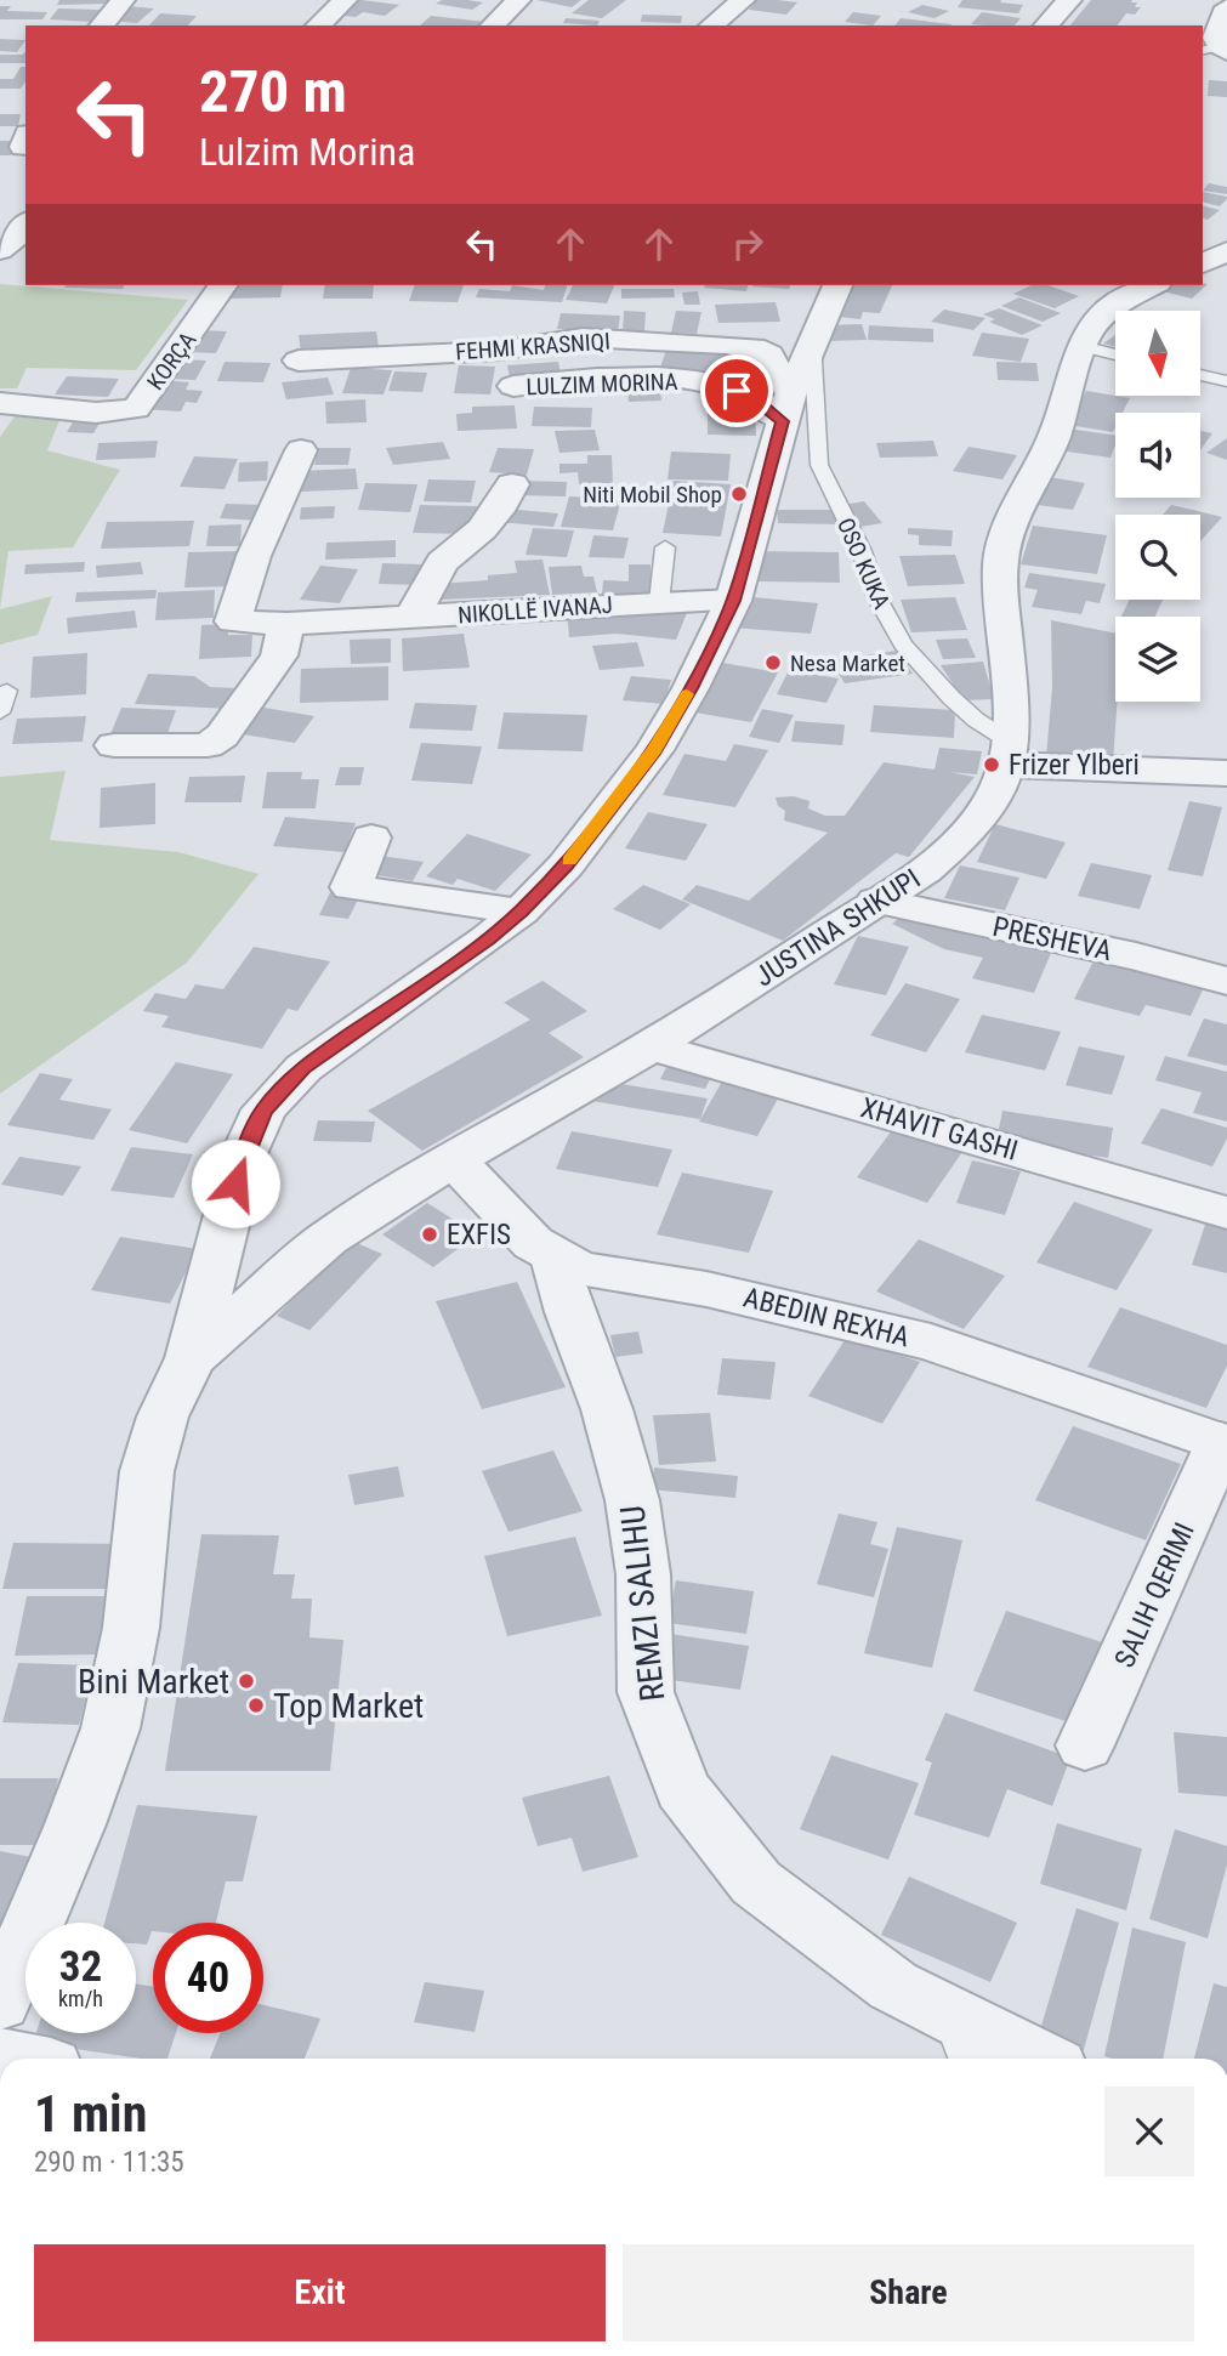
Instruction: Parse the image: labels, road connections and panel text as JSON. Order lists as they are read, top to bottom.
{
  "streets": {
    "street": [
      "FEHMI KRASNIQI",
      "KORÇA",
      "LULZIM MORINA",
      "NIKOLLË IVANAJ",
      "JUSTINA SHKUPI",
      "PRESHEVA",
      "XHAVIT GASHI",
      "ABEDIN REXHA",
      "SALIH QERIMI",
      "REMZI SALIHU"
    ],
    "lane": ["OSO KUKA"]
  },
  "crossings": [
    ["FEHMI KRASNIQI", "LULZIM MORINA"],
    ["OSO KUKA", "JUSTINA SHKUPI"],
    ["JUSTINA SHKUPI", "PRESHEVA"],
    ["JUSTINA SHKUPI", "XHAVIT GASHI"],
    ["JUSTINA SHKUPI", "ABEDIN REXHA"],
    ["ABEDIN REXHA", "SALIH QERIMI"],
    ["ABEDIN REXHA", "REMZI SALIHU"]
  ],
  "places": [
    "Niti Mobil Shop",
    "Nesa Market",
    "Frizer Ylberi",
    "EXFIS",
    "Bini Market",
    "Top Market"
  ],
  "north": "bottom",
  "page": {
    "turn": ["270 m", "Lulzim Morina"],
    "speed": "32 km/h",
    "limit": "40",
    "heading": ["1 min", "290 m · 11:35"],
    "buttons": ["Exit", "Share"]
  }
}
